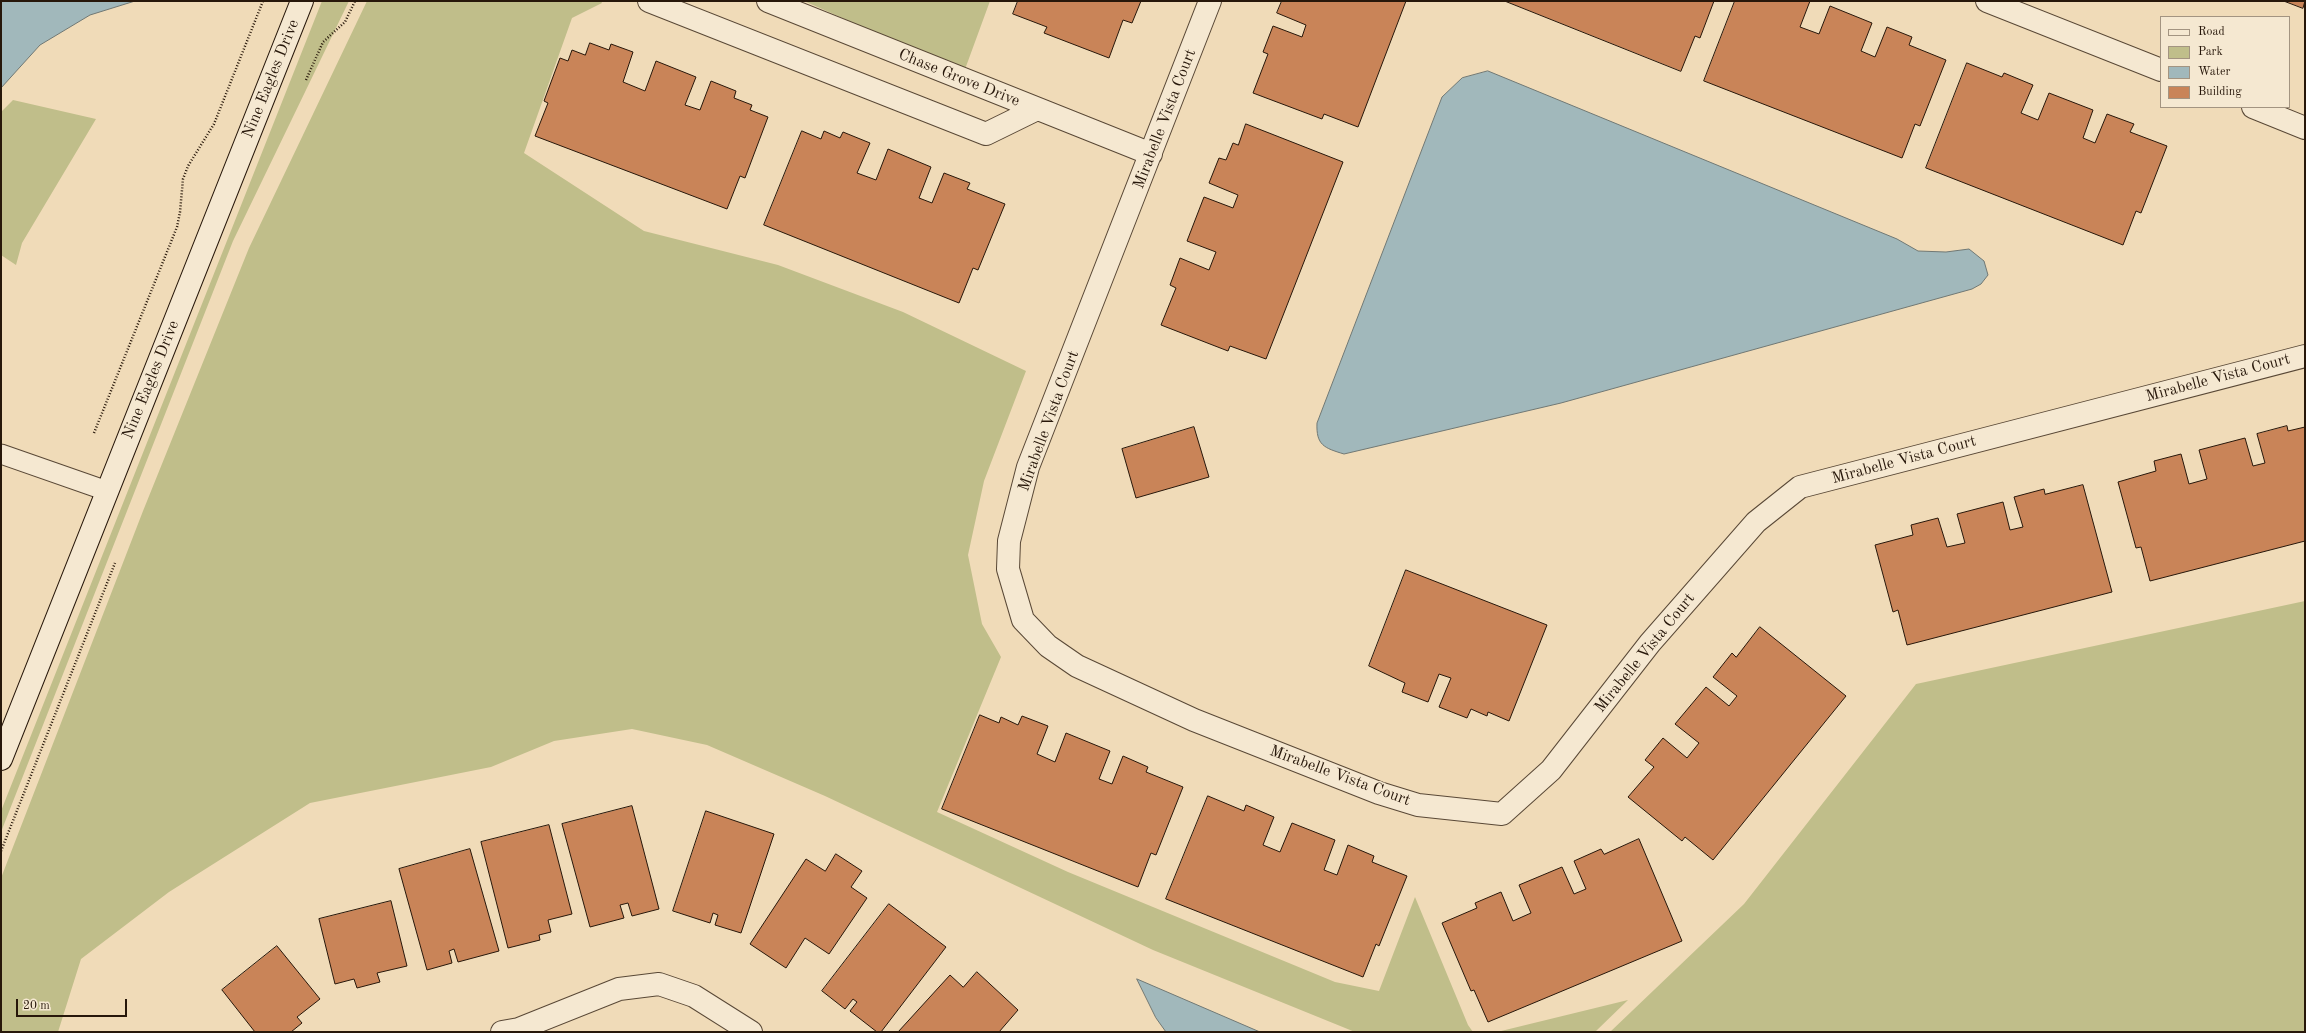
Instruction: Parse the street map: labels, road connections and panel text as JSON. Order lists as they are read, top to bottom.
{
  "streets": {
    "street": ["Chase Grove Drive", "Nine Eagles Drive", "Mirabelle Vista Court"]
  },
  "crossings": [
    ["Chase Grove Drive", "Mirabelle Vista Court"]
  ],
  "legend": [
    "Road",
    "Park",
    "Water",
    "Building"
  ],
  "scale_bar": "20 m"
}
